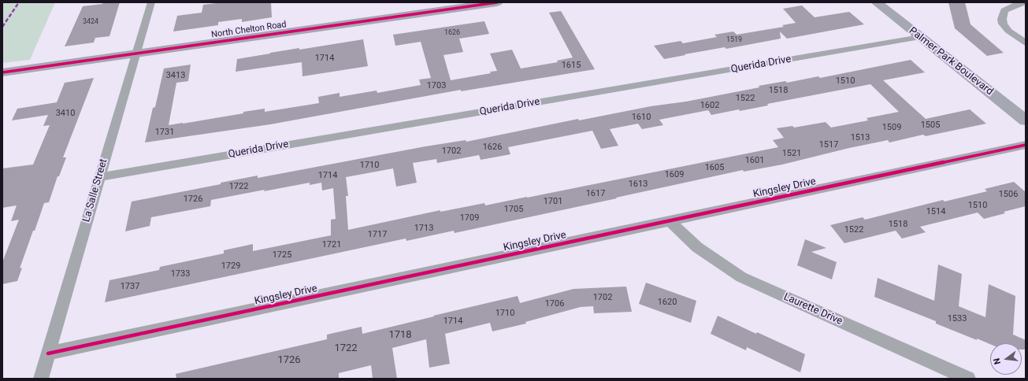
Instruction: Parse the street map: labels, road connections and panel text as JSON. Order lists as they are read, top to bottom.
{
  "streets": {
    "main road": ["North Chelton Road", "Palmer Park Boulevard"],
    "street": [
      "Querida Drive",
      "Kingsley Drive",
      "La Salle Street",
      "Laurette Drive"
    ]
  },
  "crossings": [
    ["North Chelton Road", "La Salle Street"],
    ["Palmer Park Boulevard", "Querida Drive"],
    ["Querida Drive", "La Salle Street"],
    ["Kingsley Drive", "La Salle Street"],
    ["Kingsley Drive", "Laurette Drive"]
  ],
  "house_numbers": [
    "3424",
    "1626",
    "1519",
    "1714",
    "1615",
    "3413",
    "1510",
    "1703",
    "1518",
    "1522",
    "1602",
    "3410",
    "1610",
    "1505",
    "1509",
    "1731",
    "1513",
    "1517",
    "1626",
    "1702",
    "1521",
    "1601",
    "1710",
    "1605",
    "1609",
    "1714",
    "1613",
    "1722",
    "1617",
    "1506",
    "1726",
    "1701",
    "1510",
    "1705",
    "1514",
    "1709",
    "1518",
    "1713",
    "1522",
    "1717",
    "1721",
    "1725",
    "1729",
    "1733",
    "1737",
    "1702",
    "1620",
    "1706",
    "1710",
    "1533",
    "1714",
    "1718",
    "1722",
    "1726"
  ],
  "north": "left"
}
